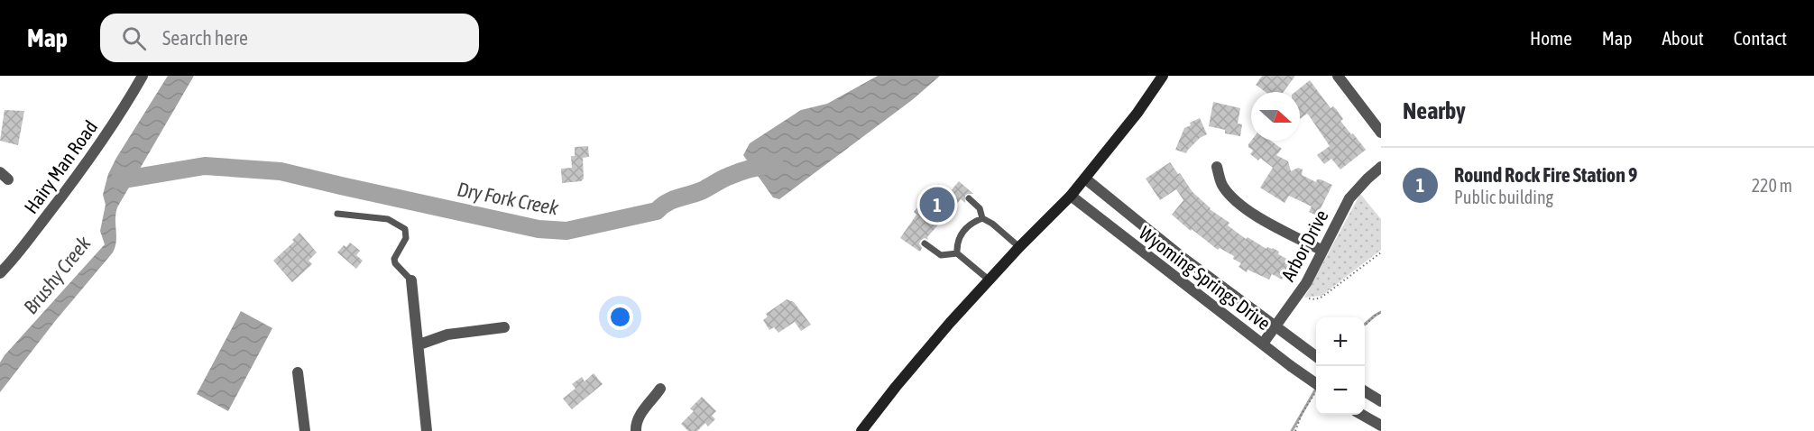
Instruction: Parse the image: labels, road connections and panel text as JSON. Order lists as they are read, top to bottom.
{
  "streets": {
    "street": ["Hairy Man Road", "Arbor Drive", "Wyoming Springs Drive"]
  },
  "crossings": [
    ["Arbor Drive", "Wyoming Springs Drive"]
  ],
  "water": ["Dry Fork Creek", "Brushy Creek"],
  "north": "right",
  "page": {
    "header": "Map",
    "search": "Search here",
    "nav": [
      "Home",
      "Map",
      "About",
      "Contact"
    ],
    "heading": "Nearby",
    "list": [
      {
        "mark": "1",
        "name": "Round Rock Fire Station 9",
        "note": "Public building",
        "value": "220 m"
      }
    ],
    "pins": "1",
    "map_buttons": ["+", "−"]
  }
}
